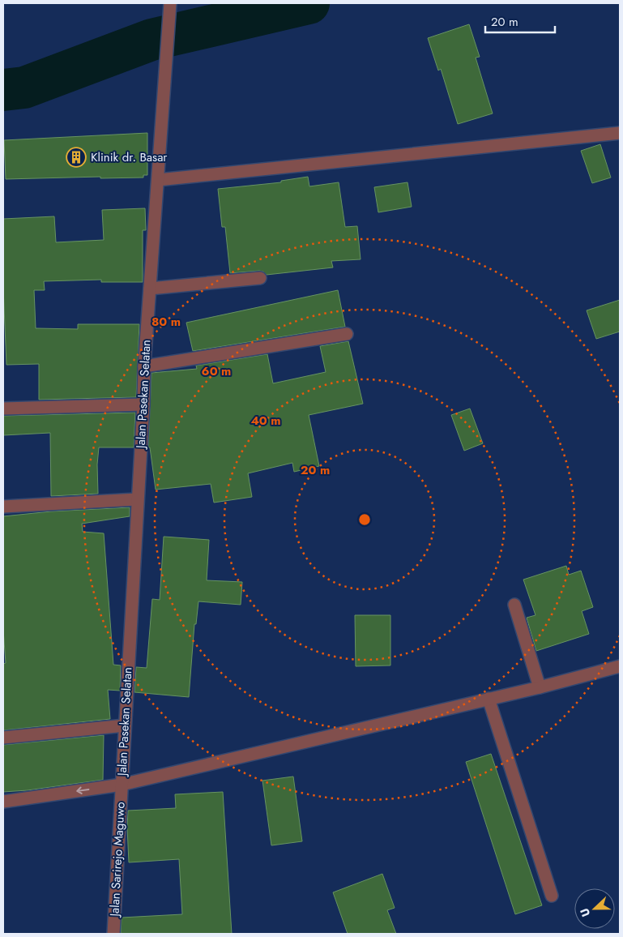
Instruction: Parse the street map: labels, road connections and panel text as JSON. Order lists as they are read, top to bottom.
{
  "streets": {
    "street": ["Jalan Pasekan Selatan", "Jalan Sarirejo Maguwo"]
  },
  "crossings": [
    ["Jalan Pasekan Selatan", "Jalan Sarirejo Maguwo"]
  ],
  "places": {
    "building": ["Klinik dr. Basar"]
  },
  "scale_bar": "20 m",
  "north": "left",
  "rings": [
    "80 m",
    "60 m",
    "40 m",
    "20 m"
  ]
}
